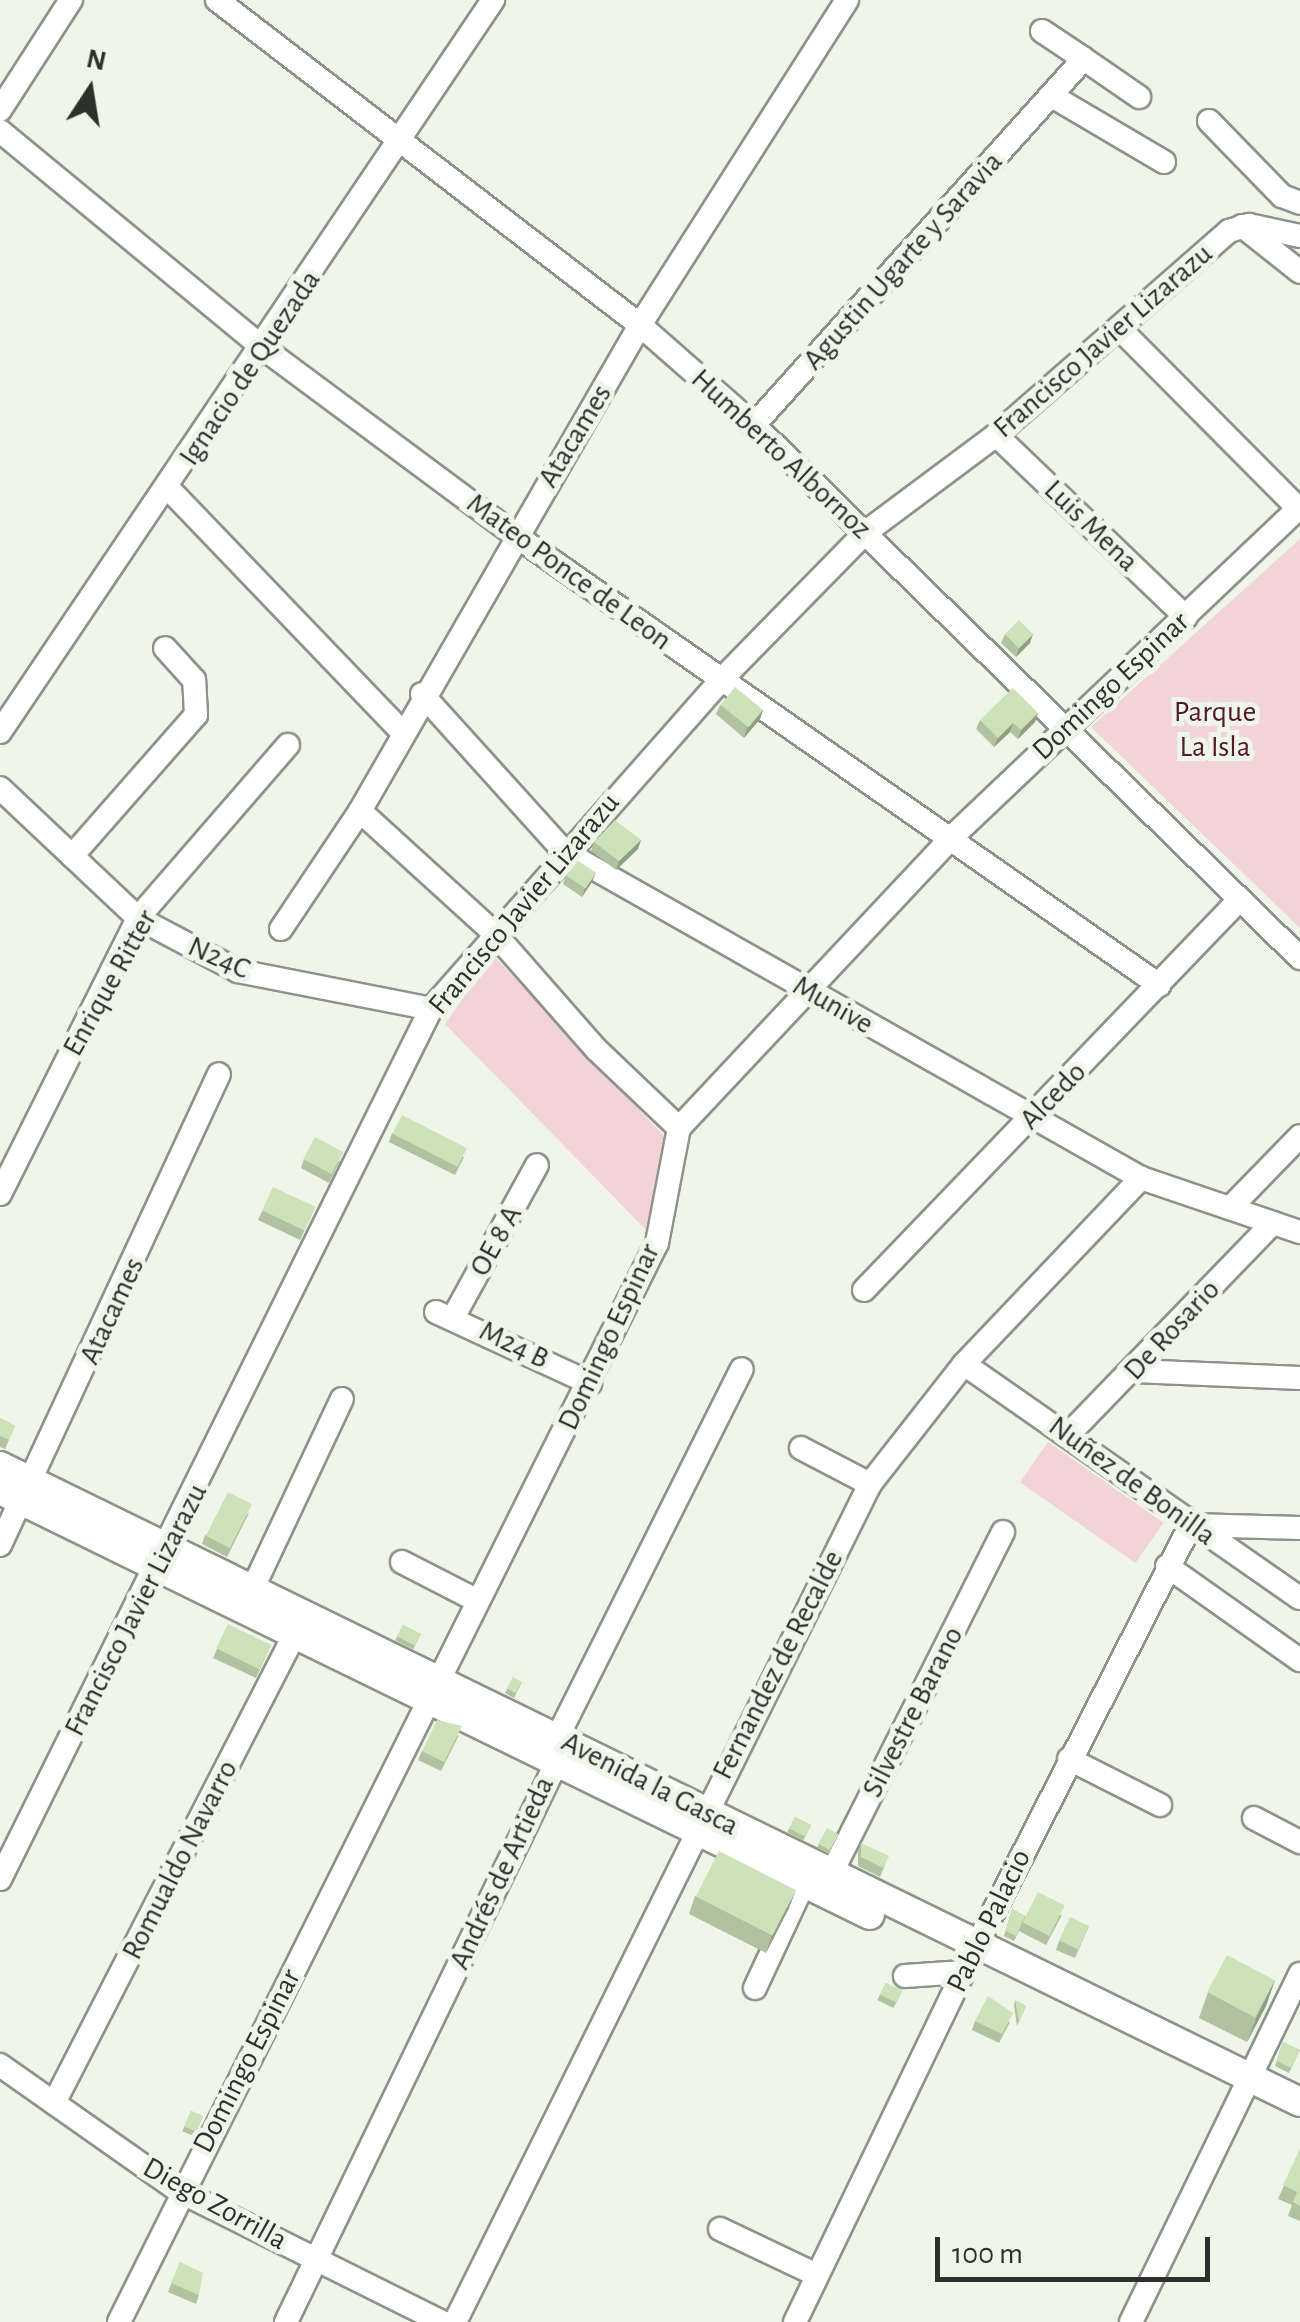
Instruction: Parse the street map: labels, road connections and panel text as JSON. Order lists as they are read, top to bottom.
{
  "streets": {
    "main road": ["Avenida la Gasca"],
    "street": [
      "Agustin Ugarte y Saravia",
      "Francisco Javier Lizarazu",
      "Ignacio de Quezada",
      "Atacames",
      "Humberto Albornoz",
      "Luis Mena",
      "Mateo Ponce de Leon",
      "Domingo Espinar",
      "N24C",
      "Enrique Ritter",
      "Munive",
      "Alcedo",
      "OE 8 A",
      "De Rosario",
      "M24 B",
      "Nuñez de Bonilla",
      "Fernandez de Recalde",
      "Silvestre Barano",
      "Romualdo Navarro",
      "Andrés de Artieda",
      "Pablo Palacio",
      "Diego Zorrilla"
    ]
  },
  "crossings": [
    ["Agustin Ugarte y Saravia", "Humberto Albornoz"],
    ["Francisco Javier Lizarazu", "Humberto Albornoz"],
    ["Francisco Javier Lizarazu", "Luis Mena"],
    ["Francisco Javier Lizarazu", "Mateo Ponce de Leon"],
    ["Francisco Javier Lizarazu", "N24C"],
    ["Francisco Javier Lizarazu", "Munive"],
    ["Francisco Javier Lizarazu", "Avenida la Gasca"],
    ["Ignacio de Quezada", "Humberto Albornoz"],
    ["Ignacio de Quezada", "Mateo Ponce de Leon"],
    ["Atacames", "Humberto Albornoz"],
    ["Atacames", "Mateo Ponce de Leon"],
    ["Atacames", "Munive"],
    ["Atacames", "Avenida la Gasca"],
    ["Humberto Albornoz", "Domingo Espinar"],
    ["Humberto Albornoz", "Alcedo"],
    ["Luis Mena", "Domingo Espinar"],
    ["Mateo Ponce de Leon", "Domingo Espinar"],
    ["Mateo Ponce de Leon", "Alcedo"],
    ["Domingo Espinar", "Munive"],
    ["Domingo Espinar", "M24 B"],
    ["Domingo Espinar", "Avenida la Gasca"],
    ["Domingo Espinar", "Diego Zorrilla"],
    ["N24C", "Enrique Ritter"],
    ["Munive", "Alcedo"],
    ["Munive", "De Rosario"],
    ["Munive", "Fernandez de Recalde"],
    ["OE 8 A", "M24 B"],
    ["De Rosario", "Nuñez de Bonilla"],
    ["Nuñez de Bonilla", "Fernandez de Recalde"],
    ["Nuñez de Bonilla", "Pablo Palacio"],
    ["Fernandez de Recalde", "Avenida la Gasca"],
    ["Silvestre Barano", "Avenida la Gasca"],
    ["Avenida la Gasca", "Romualdo Navarro"],
    ["Avenida la Gasca", "Andrés de Artieda"],
    ["Avenida la Gasca", "Pablo Palacio"],
    ["Romualdo Navarro", "Diego Zorrilla"],
    ["Andrés de Artieda", "Diego Zorrilla"]
  ],
  "parks": ["Parque La Isla"],
  "scale_bar": "100 m",
  "north": "top"
}
